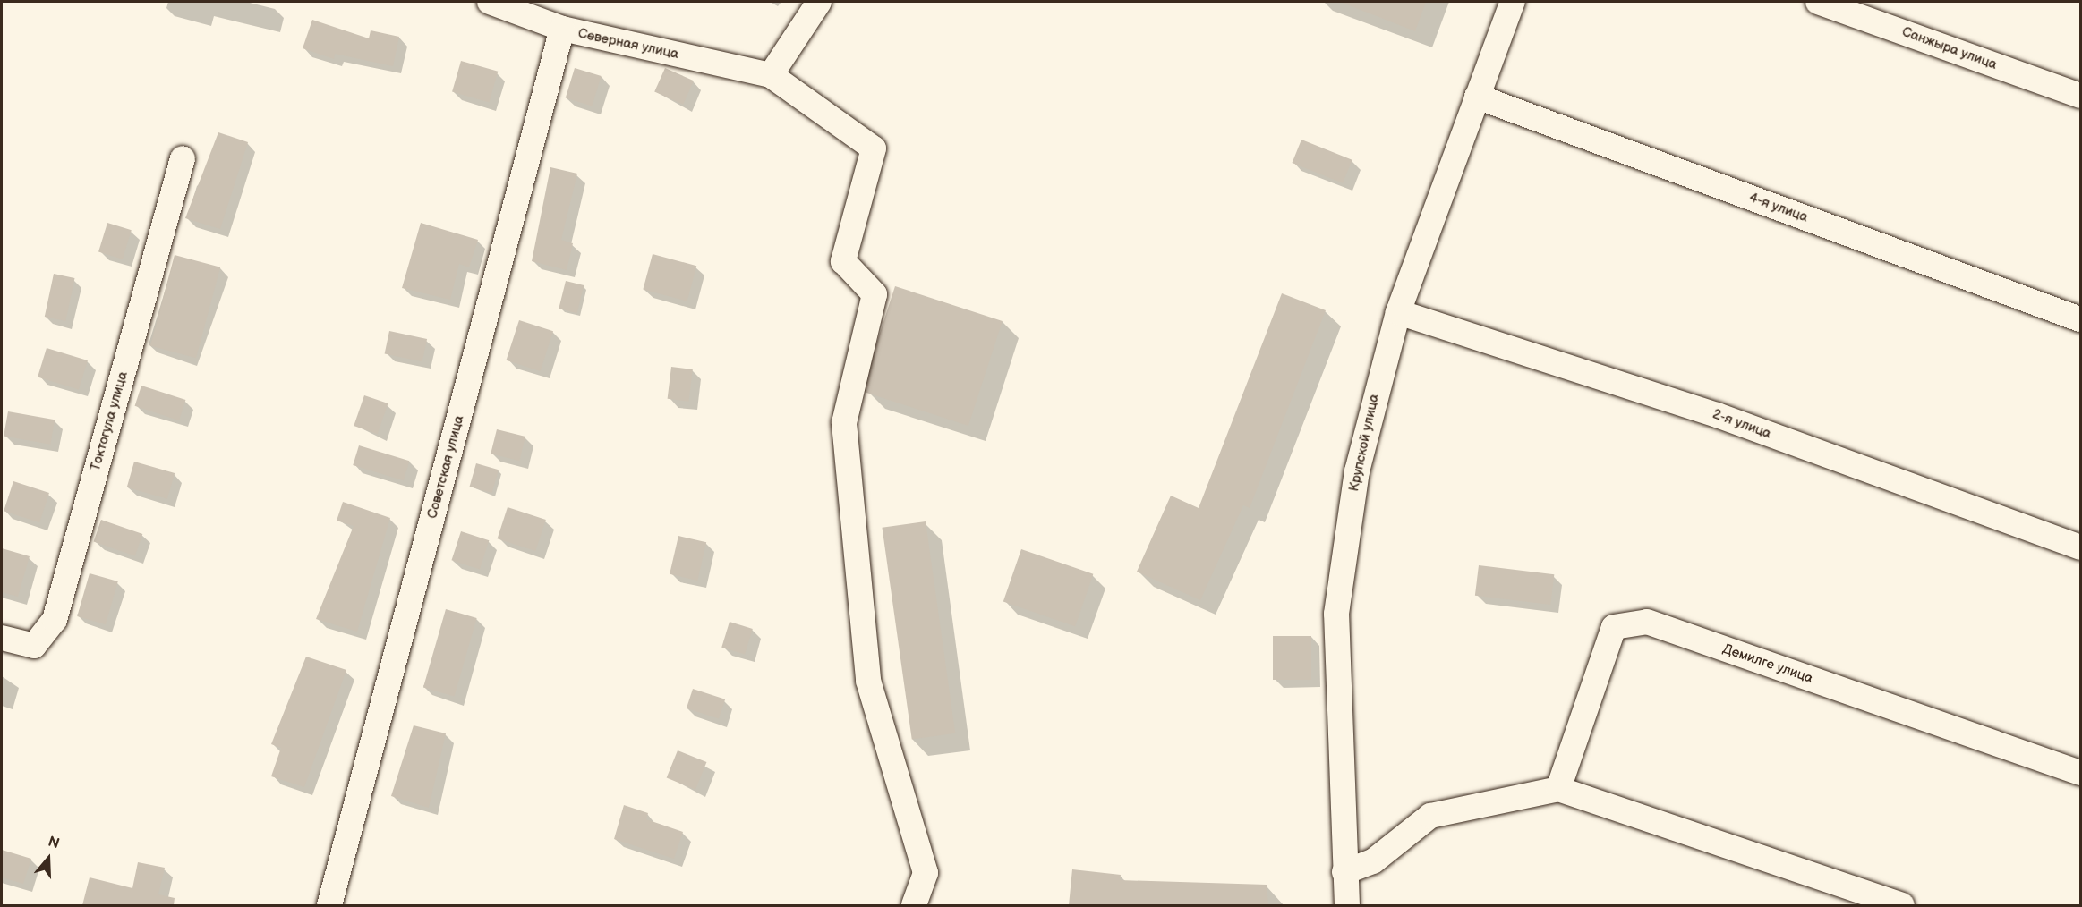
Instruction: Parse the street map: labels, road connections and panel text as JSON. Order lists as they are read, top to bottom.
{
  "streets": {
    "street": [
      "Северная улица",
      "Санжыра улица",
      "4-я улица",
      "Токтогула улица",
      "2-я улица",
      "Крупской улица",
      "Советская улица",
      "Демилге улица"
    ]
  },
  "crossings": [
    ["Северная улица", "Советская улица"],
    ["4-я улица", "Крупской улица"],
    ["2-я улица", "Крупской улица"]
  ],
  "north": "top"
}
